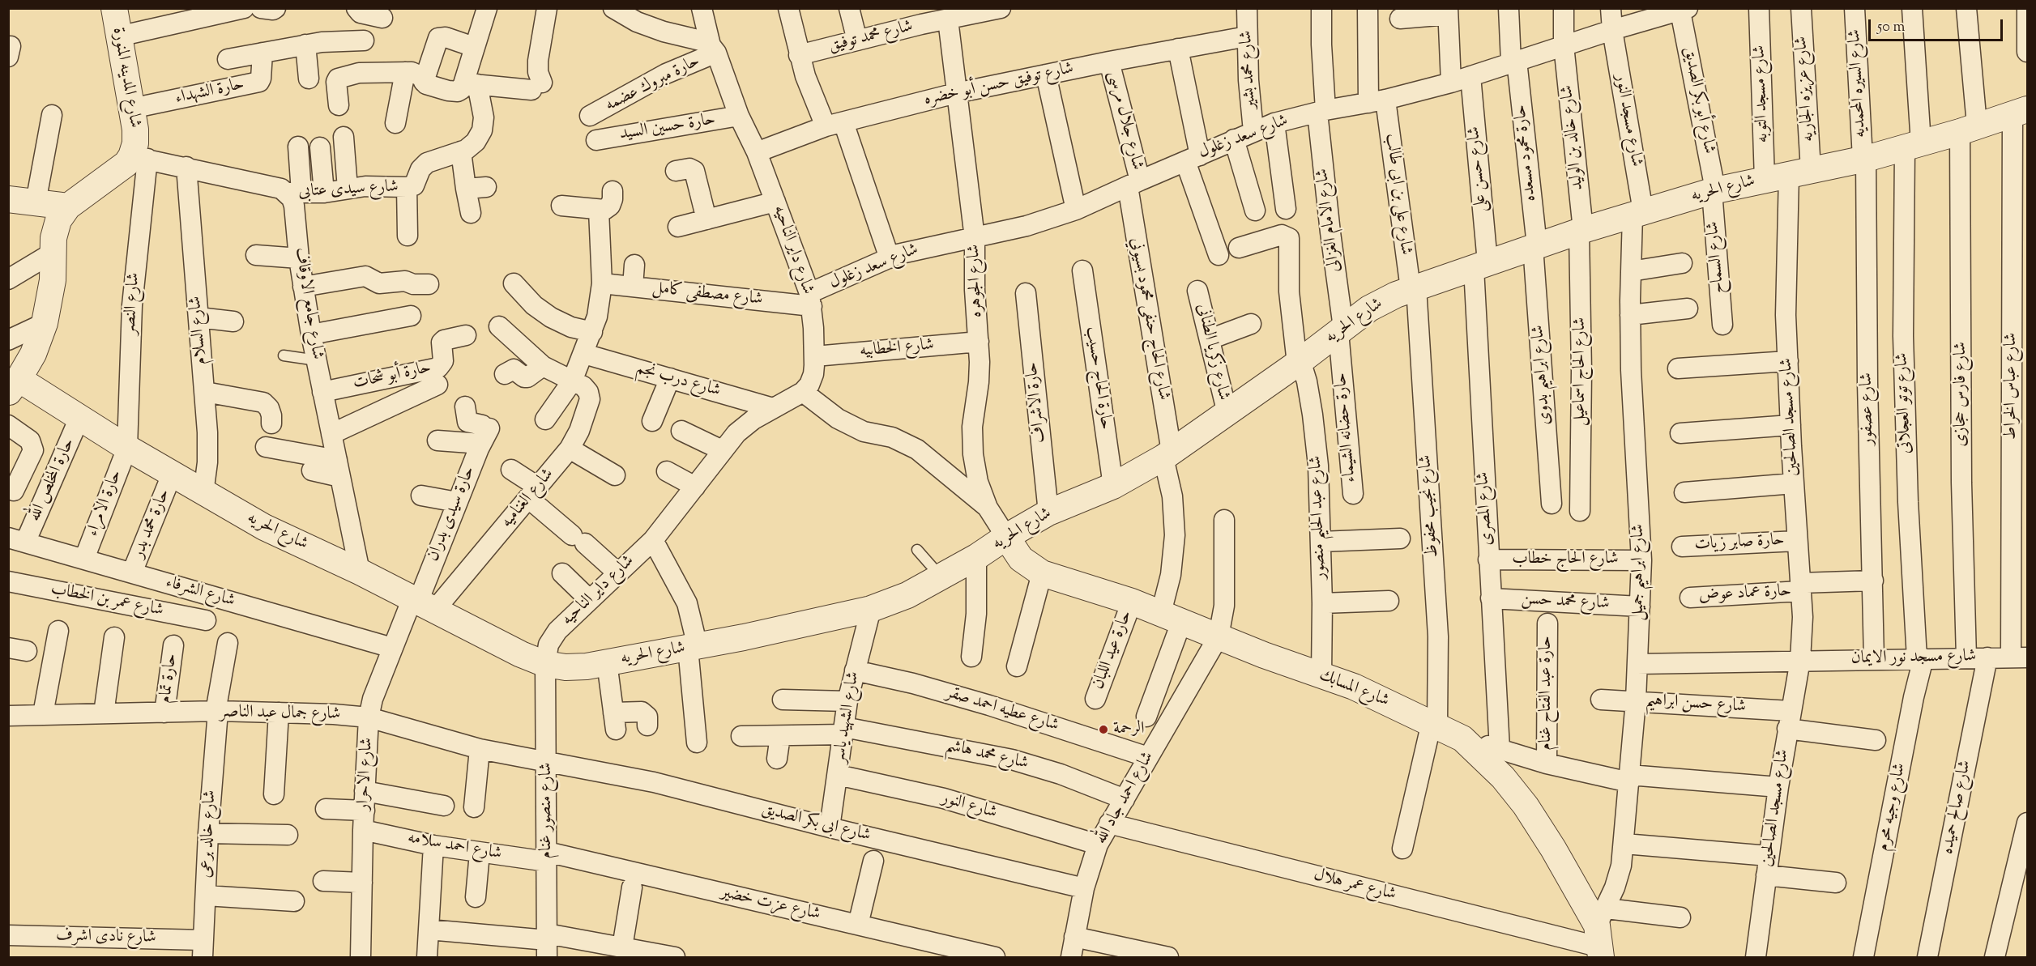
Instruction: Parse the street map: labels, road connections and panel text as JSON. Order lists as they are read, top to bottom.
{
  "streets": {
    "street": [
      "شارع محمد توفيق",
      "شارع محمد بشير",
      "شارع المدينه المنورة",
      "شارع السيره المحمديه",
      "حارة مبروك عضمه",
      "شارع توفيق حسن أبو خضره",
      "شارع عزيزه الجاريه",
      "حارة الشهداء",
      "شارع مسجد التوبه",
      "شارع أبو بكر الصديق",
      "شارع جلال مرسى",
      "شارع مسجد النور",
      "حارة حسين السيد",
      "شارع سعد زغلول",
      "شارع خالد بن الوليد",
      "حارة محمود مسعده",
      "شارع حسن على",
      "شارع الحريه",
      "شارع سيدى عتابى",
      "شارع على بن ابى طالب",
      "شارع الامام الغزالى",
      "شارع داير الناحيه",
      "شارع السماح",
      "شارع الجوهره",
      "شارع مصطفى كامل",
      "شارع النصر",
      "شارع جامع الاوقاف",
      "شارع الحاج حنفى محمود بسيوني",
      "شارع السلام",
      "شارع الخطابيه",
      "شارع زكريا الطنانى",
      "شارع الحاج اسماعيل",
      "شارع ابراهيم بدوى",
      "حارة أبو شحات",
      "حارة الحاج حسيب",
      "شارع درب نجم",
      "شارع عباس الخراط",
      "شارع فارس حجازى",
      "حارة الاشراف",
      "شارع توتو العجلاتى",
      "شارع عصفور",
      "شارع مسجد الصالحين",
      "حارة حضانه الشيماء",
      "حارة المخلص الله",
      "شارع الغناميه",
      "حارة الامراء",
      "شارع نجيب محفوظ",
      "شارع المصرى",
      "حارة سيدى بدران",
      "شارع عبد الحليم منصور",
      "حارة محمد بدر",
      "حارة صابر زيات",
      "شارع الحاج خطاب",
      "شارع ابراهيم جميل",
      "شارع الشرفاء",
      "حارة عماد عوض",
      "شارع عمر بن الخطاب",
      "شارع محمد حسن",
      "حارة عيد اللبان",
      "شارع مسجد نور الايمان",
      "حارة تمام",
      "شارع المسابك",
      "حارة عبد الفتاح غنام",
      "شارع حسن ابراهيم",
      "شارع عطيه احمد صقر",
      "شارع جمال عبد الناصر",
      "شارع الشهيد ياسر",
      "شارع محمد هاشم",
      "شارع الاحرار",
      "شارع احمد جاد الله",
      "شارع النور",
      "شارع وجيه محرم",
      "شارع صالح حميده",
      "شارع منصور غنام",
      "شارع ابى بكر الصديق",
      "شارع خالد برعى",
      "شارع احمد سلامه",
      "شارع عمر هلال",
      "شارع عزت خضير",
      "شارع نادى اشرف"
    ]
  },
  "crossings": [
    ["شارع محمد توفيق", "شارع الجوهره"],
    ["شارع محمد بشير", "شارع توفيق حسن أبو خضره"],
    ["شارع محمد بشير", "شارع سعد زغلول"],
    ["شارع المدينه المنورة", "حارة الشهداء"],
    ["شارع المدينه المنورة", "شارع النصر"],
    ["شارع السيره المحمديه", "شارع الحريه"],
    ["شارع السيره المحمديه", "شارع عصفور"],
    ["حارة مبروك عضمه", "شارع داير الناحيه"],
    ["شارع توفيق حسن أبو خضره", "شارع جلال مرسى"],
    ["شارع توفيق حسن أبو خضره", "شارع داير الناحيه"],
    ["شارع توفيق حسن أبو خضره", "شارع الجوهره"],
    ["شارع عزيزه الجاريه", "شارع مسجد التوبه"],
    ["شارع عزيزه الجاريه", "شارع الحريه"],
    ["شارع عزيزه الجاريه", "شارع مسجد الصالحين"],
    ["شارع مسجد التوبه", "شارع الحريه"],
    ["شارع مسجد التوبه", "شارع مسجد الصالحين"],
    ["شارع أبو بكر الصديق", "شارع سعد زغلول"],
    ["شارع أبو بكر الصديق", "شارع الحريه"],
    ["شارع أبو بكر الصديق", "شارع السماح"],
    ["شارع جلال مرسى", "شارع سعد زغلول"],
    ["شارع جلال مرسى", "شارع الحاج حنفى محمود بسيوني"],
    ["شارع مسجد النور", "شارع سعد زغلول"],
    ["شارع مسجد النور", "شارع الحريه"],
    ["شارع مسجد النور", "شارع ابراهيم جميل"],
    ["حارة حسين السيد", "شارع داير الناحيه"],
    ["شارع سعد زغلول", "شارع خالد بن الوليد"],
    ["شارع سعد زغلول", "حارة محمود مسعده"],
    ["شارع سعد زغلول", "شارع حسن على"],
    ["شارع سعد زغلول", "شارع على بن ابى طالب"],
    ["شارع سعد زغلول", "شارع الامام الغزالى"],
    ["شارع سعد زغلول", "شارع داير الناحيه"],
    ["شارع سعد زغلول", "شارع الجوهره"],
    ["شارع سعد زغلول", "شارع مصطفى كامل"],
    ["شارع سعد زغلول", "شارع الحاج حنفى محمود بسيوني"],
    ["شارع خالد بن الوليد", "شارع الحريه"],
    ["شارع خالد بن الوليد", "شارع الحاج اسماعيل"],
    ["حارة محمود مسعده", "شارع الحريه"],
    ["حارة محمود مسعده", "شارع ابراهيم بدوى"],
    ["شارع حسن على", "شارع الحريه"],
    ["شارع حسن على", "شارع المصرى"],
    ["شارع الحريه", "شارع على بن ابى طالب"],
    ["شارع الحريه", "شارع الامام الغزالى"],
    ["شارع الحريه", "شارع داير الناحيه"],
    ["شارع الحريه", "شارع السماح"],
    ["شارع الحريه", "شارع الجوهره"],
    ["شارع الحريه", "شارع النصر"],
    ["شارع الحريه", "شارع جامع الاوقاف"],
    ["شارع الحريه", "شارع الحاج حنفى محمود بسيوني"],
    ["شارع الحريه", "شارع السلام"],
    ["شارع الحريه", "شارع زكريا الطنانى"],
    ["شارع الحريه", "شارع الحاج اسماعيل"],
    ["شارع الحريه", "شارع ابراهيم بدوى"],
    ["شارع الحريه", "حارة الحاج حسيب"],
    ["شارع الحريه", "شارع عباس الخراط"],
    ["شارع الحريه", "شارع فارس حجازى"],
    ["شارع الحريه", "حارة الاشراف"],
    ["شارع الحريه", "شارع توتو العجلاتى"],
    ["شارع الحريه", "شارع عصفور"],
    ["شارع الحريه", "شارع مسجد الصالحين"],
    ["شارع الحريه", "حارة حضانه الشيماء"],
    ["شارع الحريه", "حارة المخلص الله"],
    ["شارع الحريه", "شارع الغناميه"],
    ["شارع الحريه", "حارة الامراء"],
    ["شارع الحريه", "شارع نجيب محفوظ"],
    ["شارع الحريه", "شارع المصرى"],
    ["شارع الحريه", "حارة سيدى بدران"],
    ["شارع الحريه", "شارع عبد الحليم منصور"],
    ["شارع الحريه", "حارة محمد بدر"],
    ["شارع الحريه", "شارع ابراهيم جميل"],
    ["شارع الحريه", "شارع المسابك"],
    ["شارع الحريه", "شارع الشهيد ياسر"],
    ["شارع الحريه", "شارع الاحرار"],
    ["شارع الحريه", "شارع منصور غنام"],
    ["شارع سيدى عتابى", "شارع جامع الاوقاف"],
    ["شارع على بن ابى طالب", "شارع نجيب محفوظ"],
    ["شارع الامام الغزالى", "حارة حضانه الشيماء"],
    ["شارع داير الناحيه", "شارع مصطفى كامل"],
    ["شارع داير الناحيه", "شارع الخطابيه"],
    ["شارع داير الناحيه", "شارع درب نجم"],
    ["شارع داير الناحيه", "شارع منصور غنام"],
    ["شارع الجوهره", "شارع الخطابيه"],
    ["شارع الجوهره", "شارع المسابك"],
    ["شارع النصر", "حارة الامراء"],
    ["شارع جامع الاوقاف", "حارة أبو شحات"],
    ["شارع الحاج حنفى محمود بسيوني", "شارع المسابك"],
    ["شارع عباس الخراط", "شارع مسجد نور الايمان"],
    ["شارع فارس حجازى", "شارع مسجد نور الايمان"],
    ["شارع توتو العجلاتى", "شارع مسجد نور الايمان"],
    ["شارع توتو العجلاتى", "شارع وجيه محرم"],
    ["شارع عصفور", "حارة عماد عوض"],
    ["شارع عصفور", "شارع مسجد نور الايمان"],
    ["شارع مسجد الصالحين", "حارة صابر زيات"],
    ["شارع مسجد الصالحين", "حارة عماد عوض"],
    ["شارع مسجد الصالحين", "شارع مسجد نور الايمان"],
    ["شارع مسجد الصالحين", "حارة عبد الفتاح غنام"],
    ["شارع مسجد الصالحين", "شارع حسن ابراهيم"],
    ["حارة المخلص الله", "شارع الشرفاء"],
    ["شارع الغناميه", "حارة سيدى بدران"],
    ["شارع الغناميه", "شارع الاحرار"],
    ["حارة الامراء", "شارع الشرفاء"],
    ["شارع نجيب محفوظ", "شارع المسابك"],
    ["شارع المصرى", "شارع الحاج خطاب"],
    ["شارع المصرى", "شارع محمد حسن"],
    ["شارع المصرى", "حارة عبد الفتاح غنام"],
    ["حارة سيدى بدران", "شارع الاحرار"],
    ["شارع عبد الحليم منصور", "شارع المسابك"],
    ["حارة محمد بدر", "شارع الشرفاء"],
    ["شارع الحاج خطاب", "شارع ابراهيم جميل"],
    ["شارع ابراهيم جميل", "شارع محمد حسن"],
    ["شارع ابراهيم جميل", "شارع المسابك"],
    ["شارع ابراهيم جميل", "حارة عبد الفتاح غنام"],
    ["شارع ابراهيم جميل", "شارع حسن ابراهيم"],
    ["شارع ابراهيم جميل", "شارع عمر هلال"],
    ["شارع الشرفاء", "شارع الاحرار"],
    ["حارة عيد اللبان", "شارع المسابك"],
    ["شارع مسجد نور الايمان", "شارع وجيه محرم"],
    ["شارع مسجد نور الايمان", "شارع صالح حميده"],
    ["حارة تمام", "شارع جمال عبد الناصر"],
    ["شارع المسابك", "حارة عبد الفتاح غنام"],
    ["شارع المسابك", "شارع احمد جاد الله"],
    ["شارع المسابك", "شارع عمر هلال"],
    ["شارع عطيه احمد صقر", "شارع الشهيد ياسر"],
    ["شارع عطيه احمد صقر", "شارع احمد جاد الله"],
    ["شارع جمال عبد الناصر", "شارع الاحرار"],
    ["شارع جمال عبد الناصر", "شارع منصور غنام"],
    ["شارع جمال عبد الناصر", "شارع ابى بكر الصديق"],
    ["شارع جمال عبد الناصر", "شارع خالد برعى"],
    ["شارع الشهيد ياسر", "شارع محمد هاشم"],
    ["شارع الشهيد ياسر", "شارع النور"],
    ["شارع الشهيد ياسر", "شارع ابى بكر الصديق"],
    ["شارع محمد هاشم", "شارع احمد جاد الله"],
    ["شارع الاحرار", "شارع احمد سلامه"],
    ["شارع احمد جاد الله", "شارع النور"],
    ["شارع احمد جاد الله", "شارع ابى بكر الصديق"],
    ["شارع احمد جاد الله", "شارع عمر هلال"],
    ["شارع منصور غنام", "شارع ابى بكر الصديق"],
    ["شارع منصور غنام", "شارع احمد سلامه"],
    ["شارع منصور غنام", "شارع عزت خضير"],
    ["شارع خالد برعى", "شارع نادى اشرف"],
    ["شارع احمد سلامه", "شارع عزت خضير"]
  ],
  "places": ["الرحمة"],
  "scale_bar": "50 m"
}
